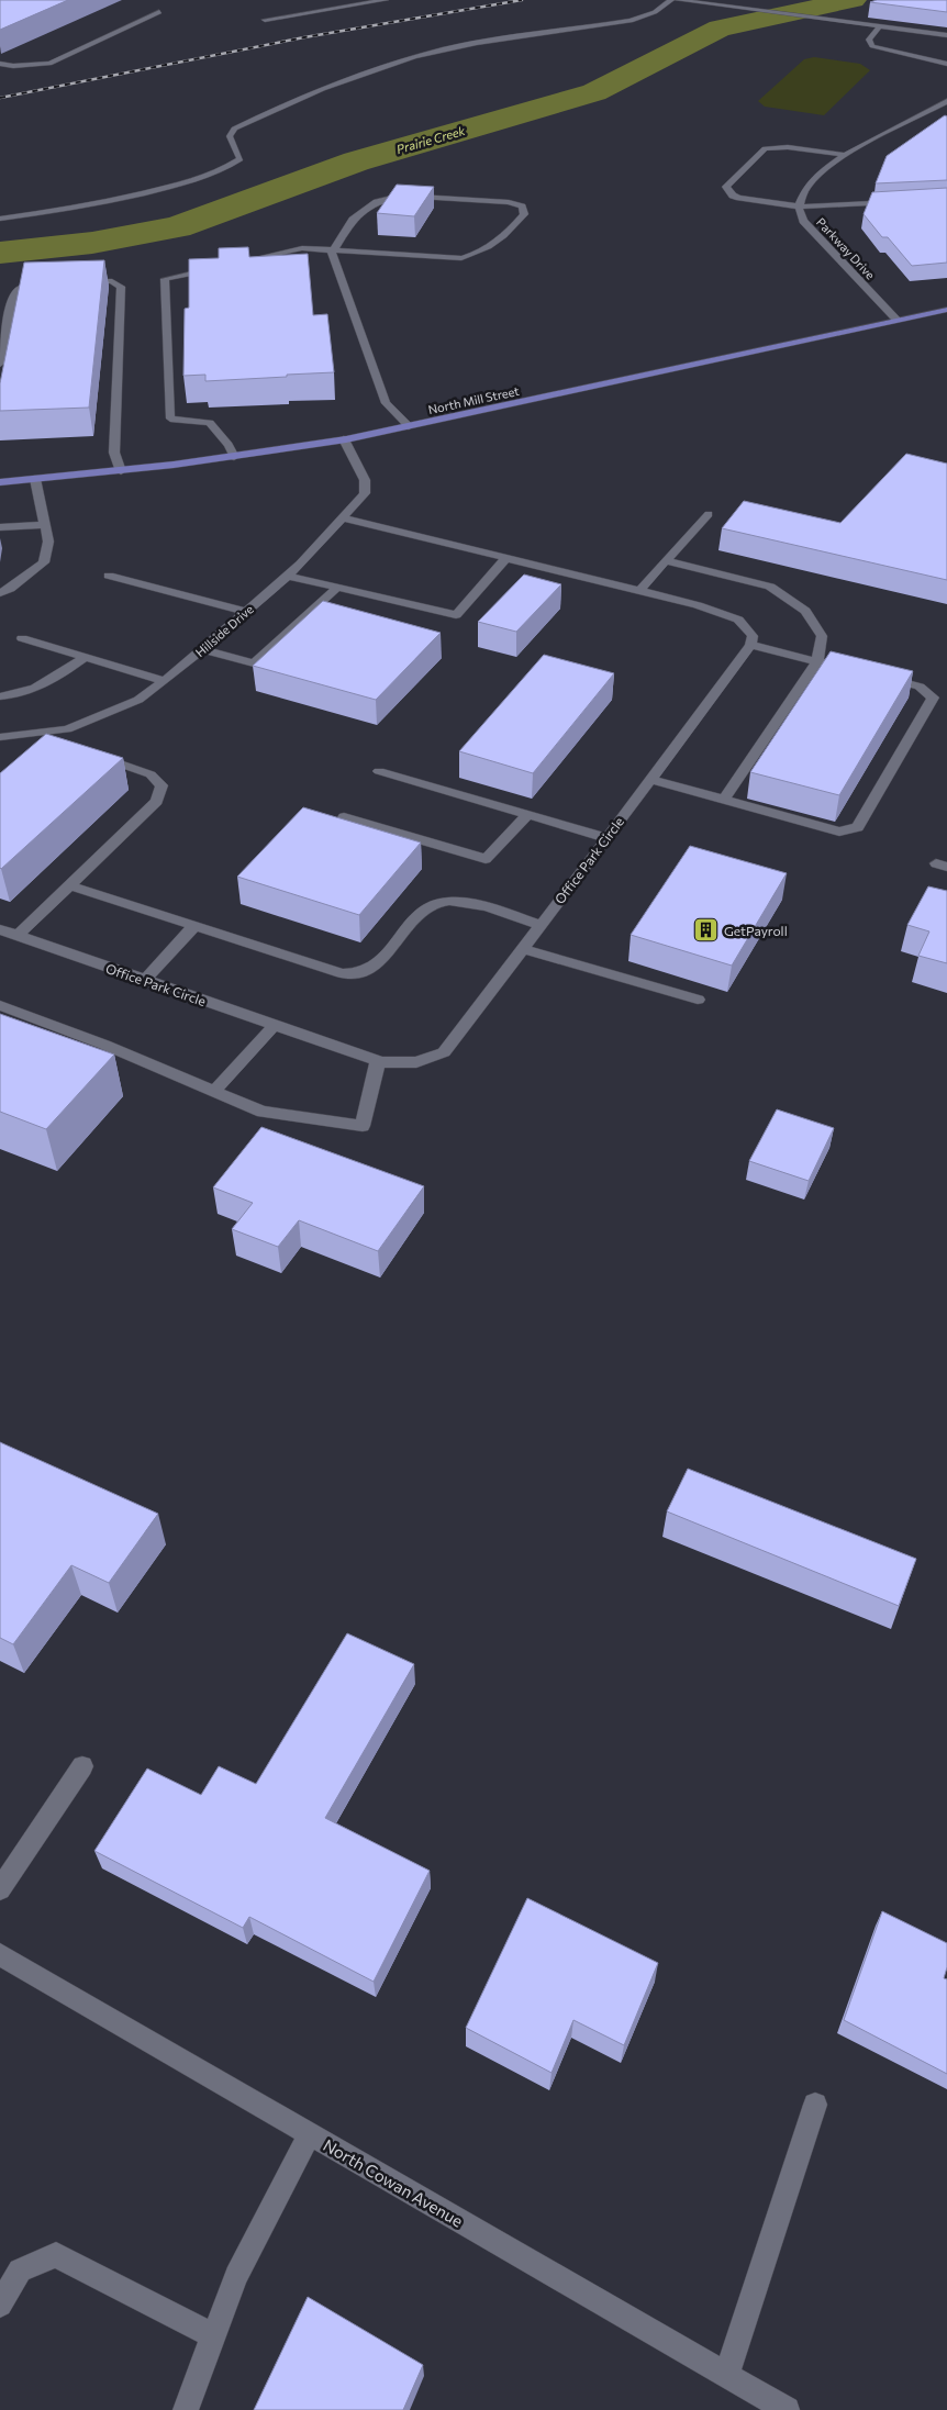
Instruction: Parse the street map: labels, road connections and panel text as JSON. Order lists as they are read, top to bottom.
{
  "streets": {
    "main road": ["North Mill Street"],
    "street": [
      "Parkway Drive",
      "Hillside Drive",
      "Office Park Circle",
      "North Cowan Avenue"
    ]
  },
  "crossings": [
    ["Parkway Drive", "North Mill Street"],
    ["North Mill Street", "Hillside Drive"]
  ],
  "water": ["Prairie Creek"],
  "places": {
    "building": ["GetPayroll"]
  }
}
